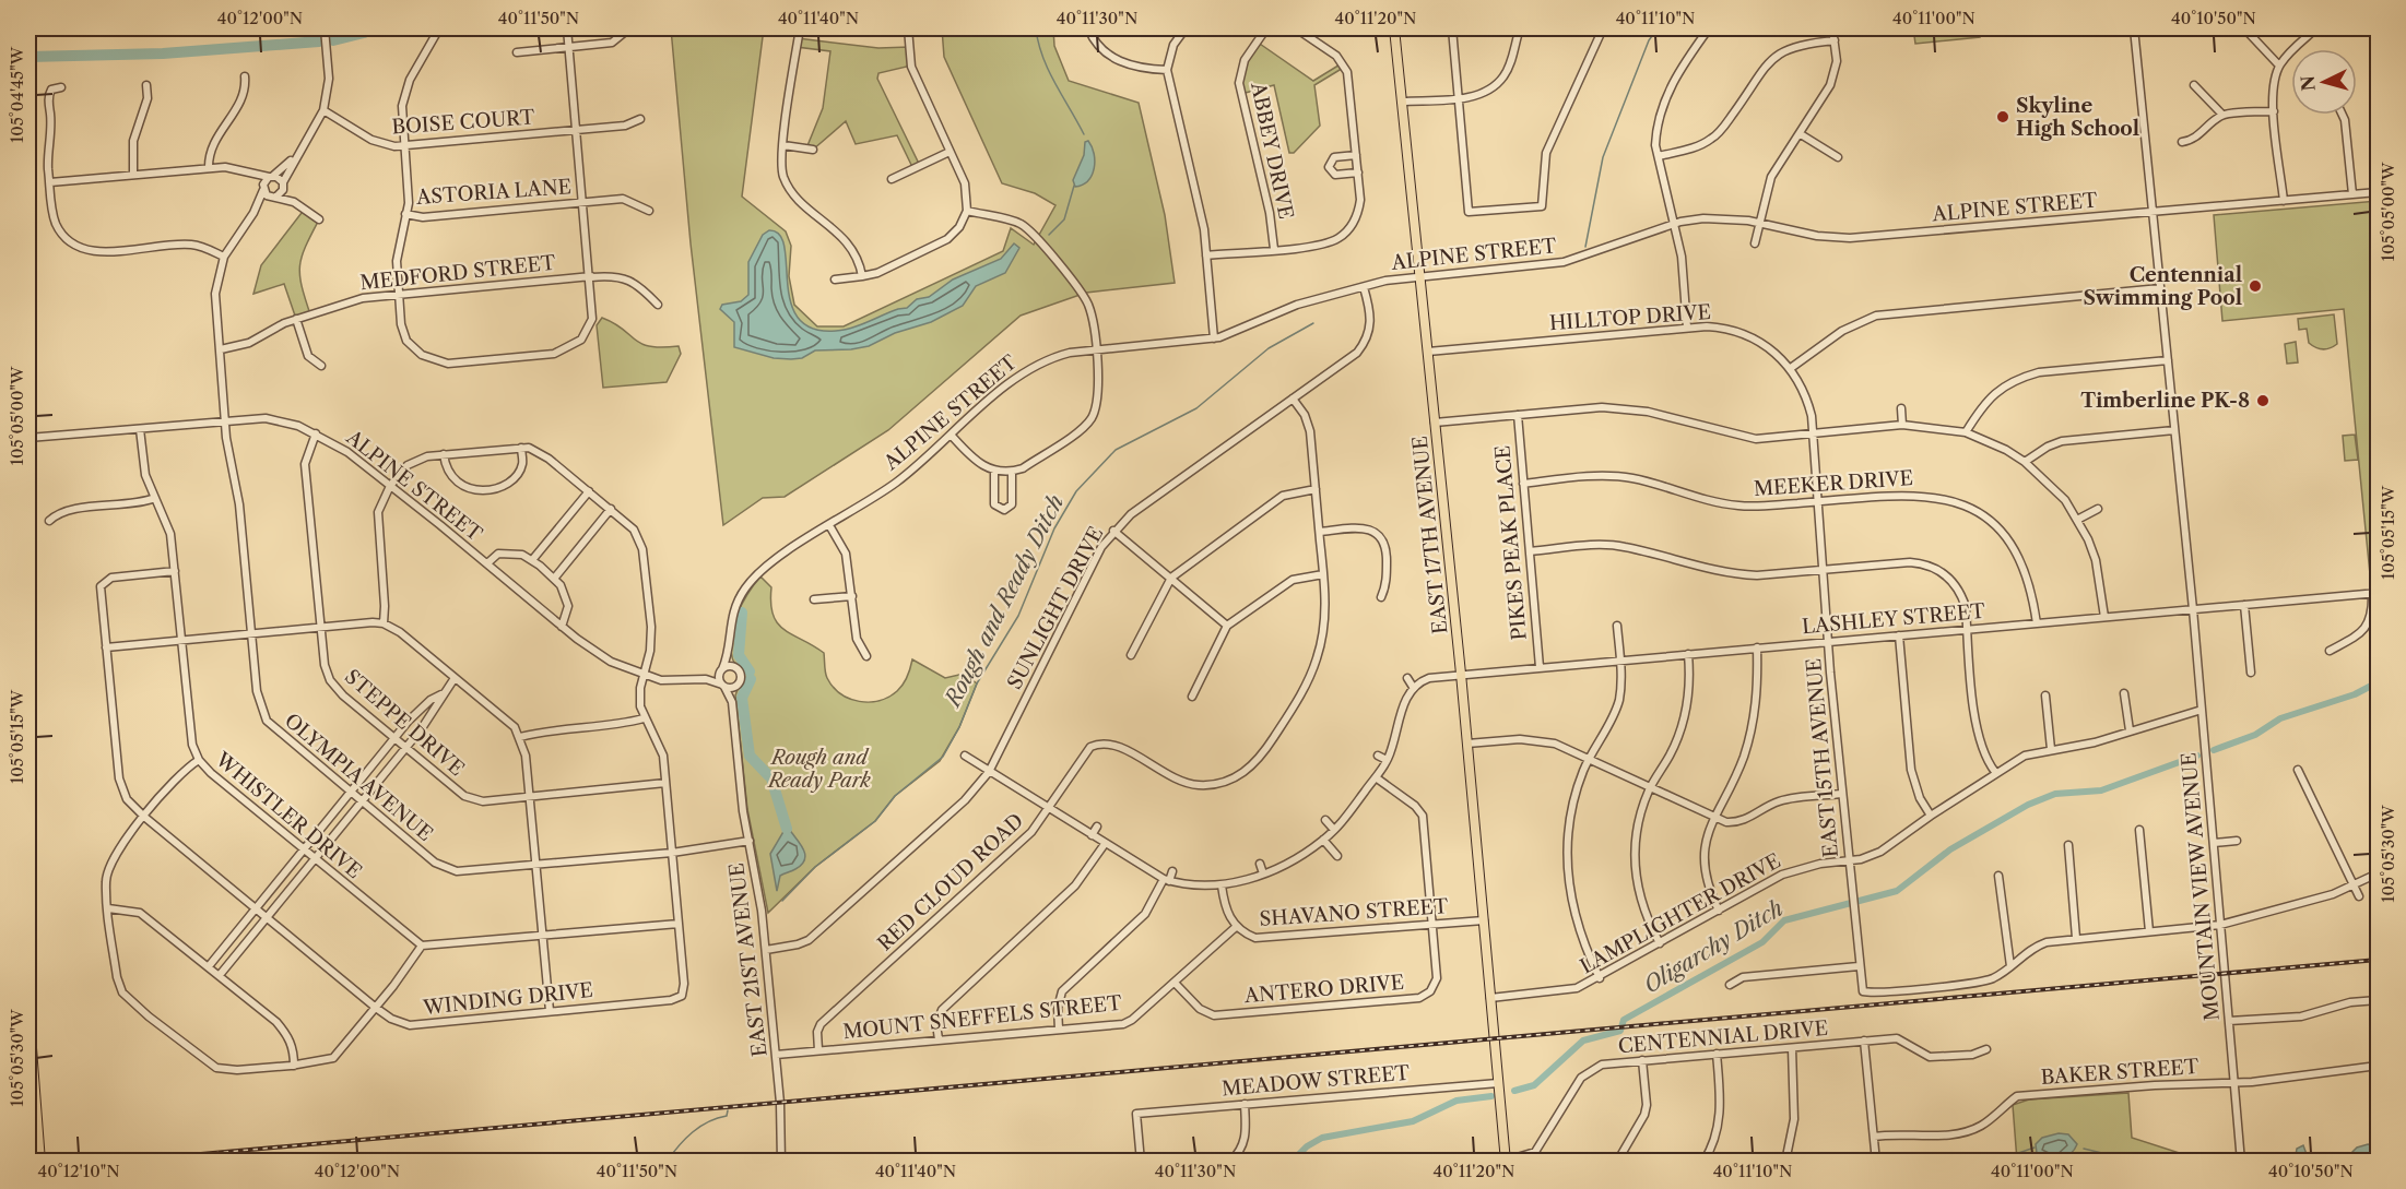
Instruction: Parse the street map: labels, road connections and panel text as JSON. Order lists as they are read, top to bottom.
{
  "streets": {
    "main road": ["EAST 17TH AVENUE"],
    "street": [
      "BOISE COURT",
      "ABBEY DRIVE",
      "ASTORIA LANE",
      "ALPINE STREET",
      "MEDFORD STREET",
      "HILLTOP DRIVE",
      "MEEKER DRIVE",
      "PIKES PEAK PLACE",
      "SUNLIGHT DRIVE",
      "LASHLEY STREET",
      "STEPPE DRIVE",
      "EAST 15TH AVENUE",
      "OLYMPIA AVENUE",
      "WHISTLER DRIVE",
      "RED CLOUD ROAD",
      "MOUNTAIN VIEW AVENUE",
      "SHAVANO STREET",
      "LAMPLIGHTER DRIVE",
      "EAST 21ST AVENUE",
      "ANTERO DRIVE",
      "WINDING DRIVE",
      "MOUNT SNEFFELS STREET",
      "CENTENNIAL DRIVE",
      "BAKER STREET",
      "MEADOW STREET"
    ]
  },
  "crossings": [
    ["ALPINE STREET", "EAST 17TH AVENUE"],
    ["ALPINE STREET", "SUNLIGHT DRIVE"],
    ["ALPINE STREET", "STEPPE DRIVE"],
    ["ALPINE STREET", "OLYMPIA AVENUE"],
    ["ALPINE STREET", "WHISTLER DRIVE"],
    ["ALPINE STREET", "MOUNTAIN VIEW AVENUE"],
    ["ALPINE STREET", "EAST 21ST AVENUE"],
    ["ALPINE STREET", "WINDING DRIVE"],
    ["MEDFORD STREET", "OLYMPIA AVENUE"],
    ["HILLTOP DRIVE", "EAST 17TH AVENUE"],
    ["HILLTOP DRIVE", "EAST 15TH AVENUE"],
    ["MEEKER DRIVE", "PIKES PEAK PLACE"],
    ["MEEKER DRIVE", "LASHLEY STREET"],
    ["MEEKER DRIVE", "EAST 15TH AVENUE"],
    ["EAST 17TH AVENUE", "LASHLEY STREET"],
    ["EAST 17TH AVENUE", "SHAVANO STREET"],
    ["EAST 17TH AVENUE", "LAMPLIGHTER DRIVE"],
    ["EAST 17TH AVENUE", "CENTENNIAL DRIVE"],
    ["EAST 17TH AVENUE", "MEADOW STREET"],
    ["PIKES PEAK PLACE", "LASHLEY STREET"],
    ["SUNLIGHT DRIVE", "RED CLOUD ROAD"],
    ["SUNLIGHT DRIVE", "EAST 21ST AVENUE"],
    ["LASHLEY STREET", "EAST 15TH AVENUE"],
    ["LASHLEY STREET", "MOUNTAIN VIEW AVENUE"],
    ["STEPPE DRIVE", "WINDING DRIVE"],
    ["EAST 15TH AVENUE", "LAMPLIGHTER DRIVE"],
    ["OLYMPIA AVENUE", "EAST 21ST AVENUE"],
    ["OLYMPIA AVENUE", "WINDING DRIVE"],
    ["WHISTLER DRIVE", "WINDING DRIVE"],
    ["RED CLOUD ROAD", "MOUNT SNEFFELS STREET"],
    ["MOUNTAIN VIEW AVENUE", "LAMPLIGHTER DRIVE"],
    ["MOUNTAIN VIEW AVENUE", "BAKER STREET"],
    ["SHAVANO STREET", "ANTERO DRIVE"],
    ["SHAVANO STREET", "MOUNT SNEFFELS STREET"],
    ["EAST 21ST AVENUE", "MOUNT SNEFFELS STREET"],
    ["ANTERO DRIVE", "MOUNT SNEFFELS STREET"]
  ],
  "water": ["Rough and Ready Ditch", "Oligarchy Ditch"],
  "parks": ["Rough and Ready Park"],
  "places": ["Skyline High School", "Centennial Swimming Pool", "Timberline PK-8"],
  "north": "left",
  "coordinates": [
    "40°12'00\"N",
    "40°11'50\"N",
    "40°11'40\"N",
    "40°11'30\"N",
    "40°11'20\"N",
    "40°11'10\"N",
    "40°11'00\"N",
    "40°10'50\"N",
    "105°04'45\"W",
    "105°05'00\"W",
    "105°05'15\"W",
    "105°05'30\"W",
    "40°12'10\"N"
  ]
}
